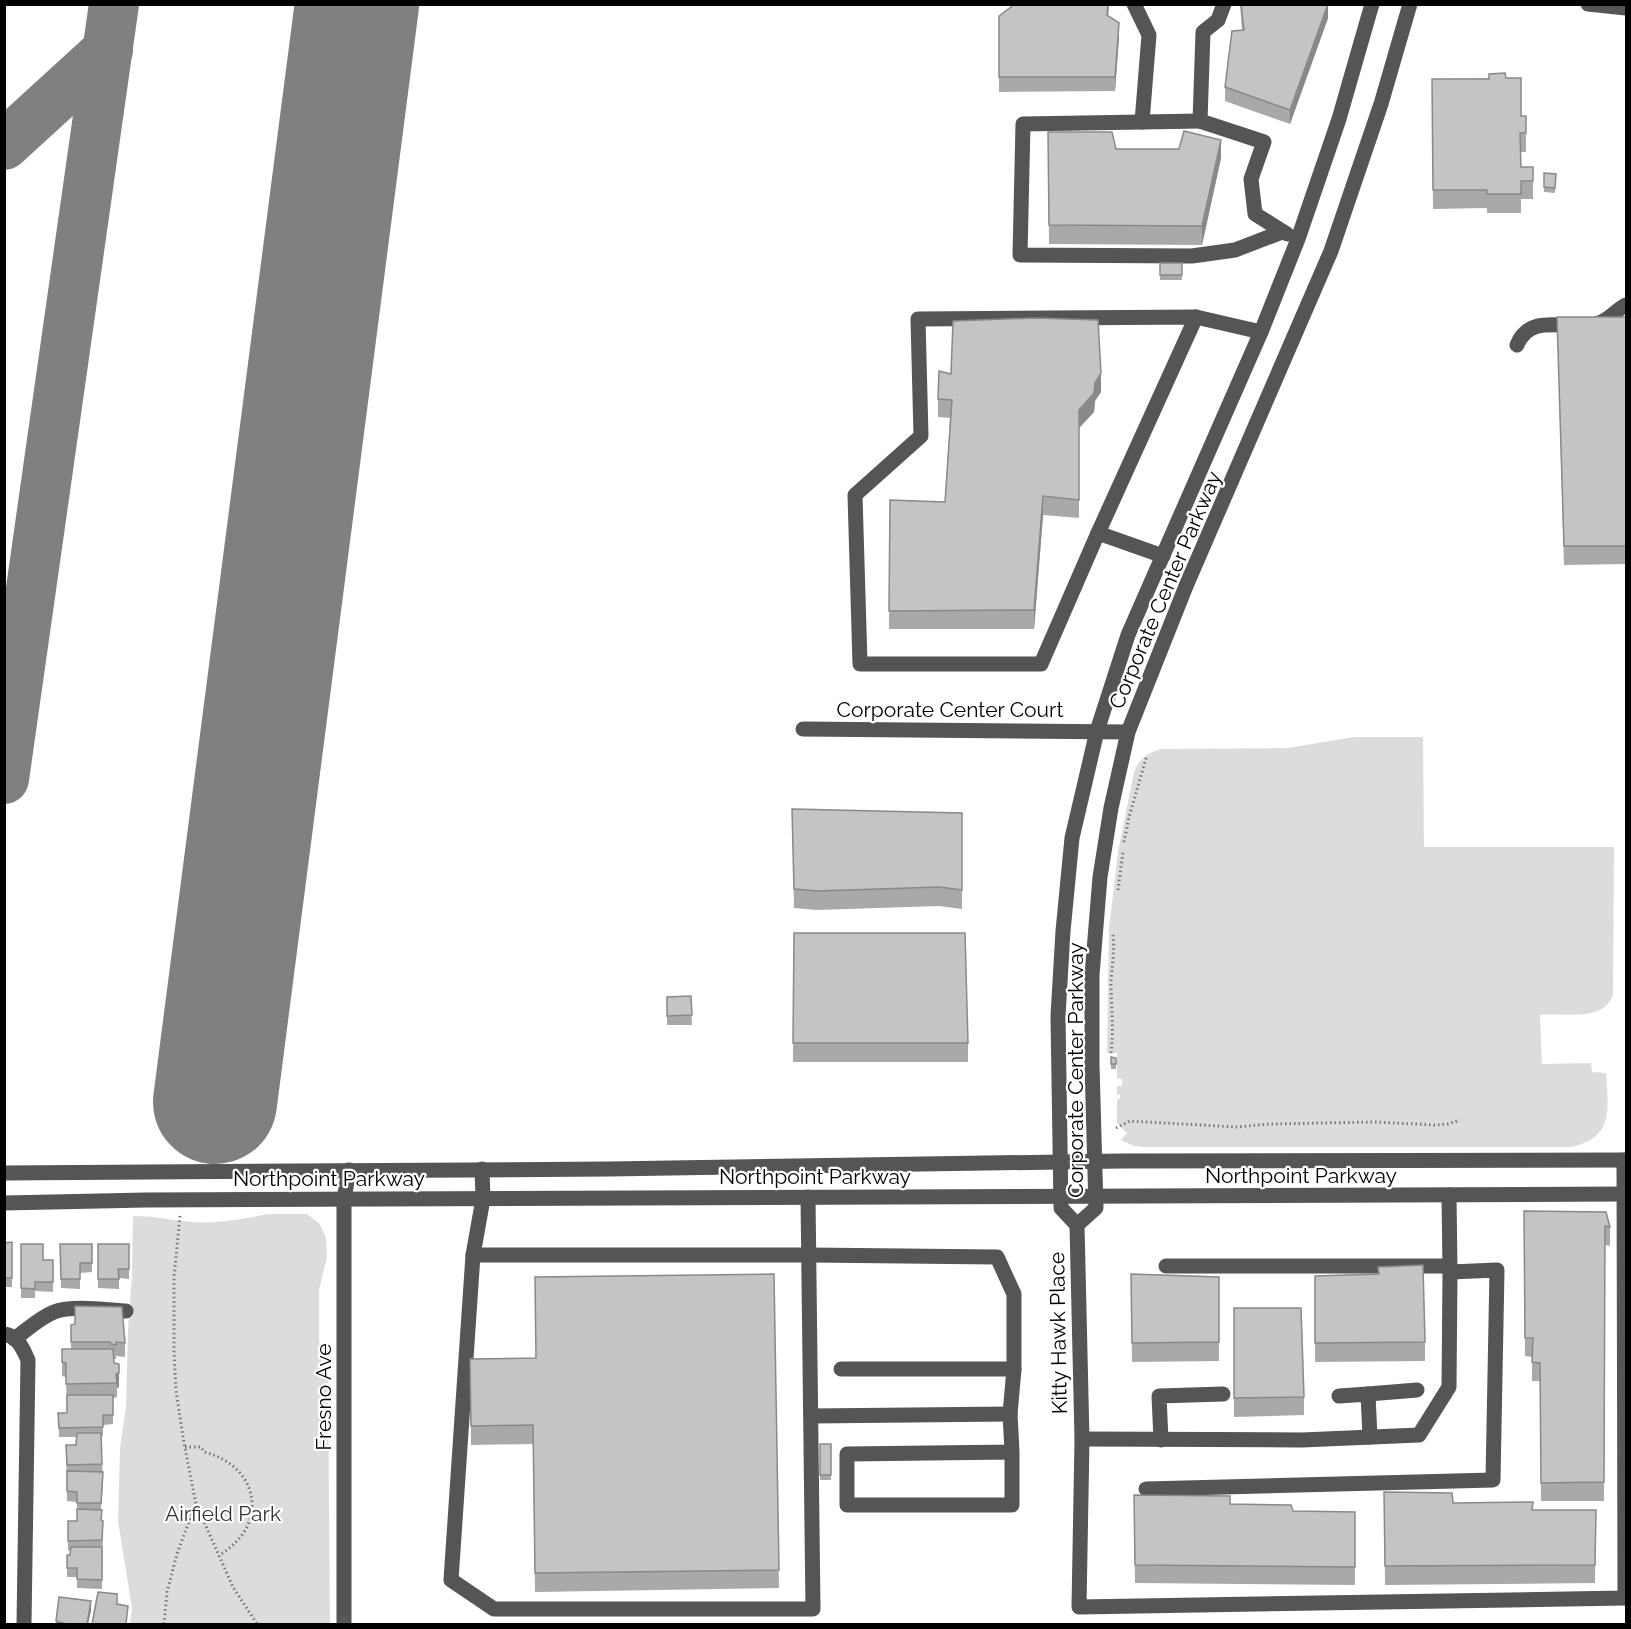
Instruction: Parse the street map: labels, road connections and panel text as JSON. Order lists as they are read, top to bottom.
{
  "streets": {
    "street": [
      "Corporate Center Parkway",
      "Corporate Center Court",
      "Northpoint Parkway",
      "Kitty Hawk Place",
      "Fresno Ave"
    ]
  },
  "crossings": [
    ["Corporate Center Parkway", "Corporate Center Court"],
    ["Corporate Center Parkway", "Northpoint Parkway"],
    ["Corporate Center Parkway", "Kitty Hawk Place"],
    ["Northpoint Parkway", "Kitty Hawk Place"],
    ["Northpoint Parkway", "Fresno Ave"]
  ],
  "parks": ["Airfield Park"]
}
